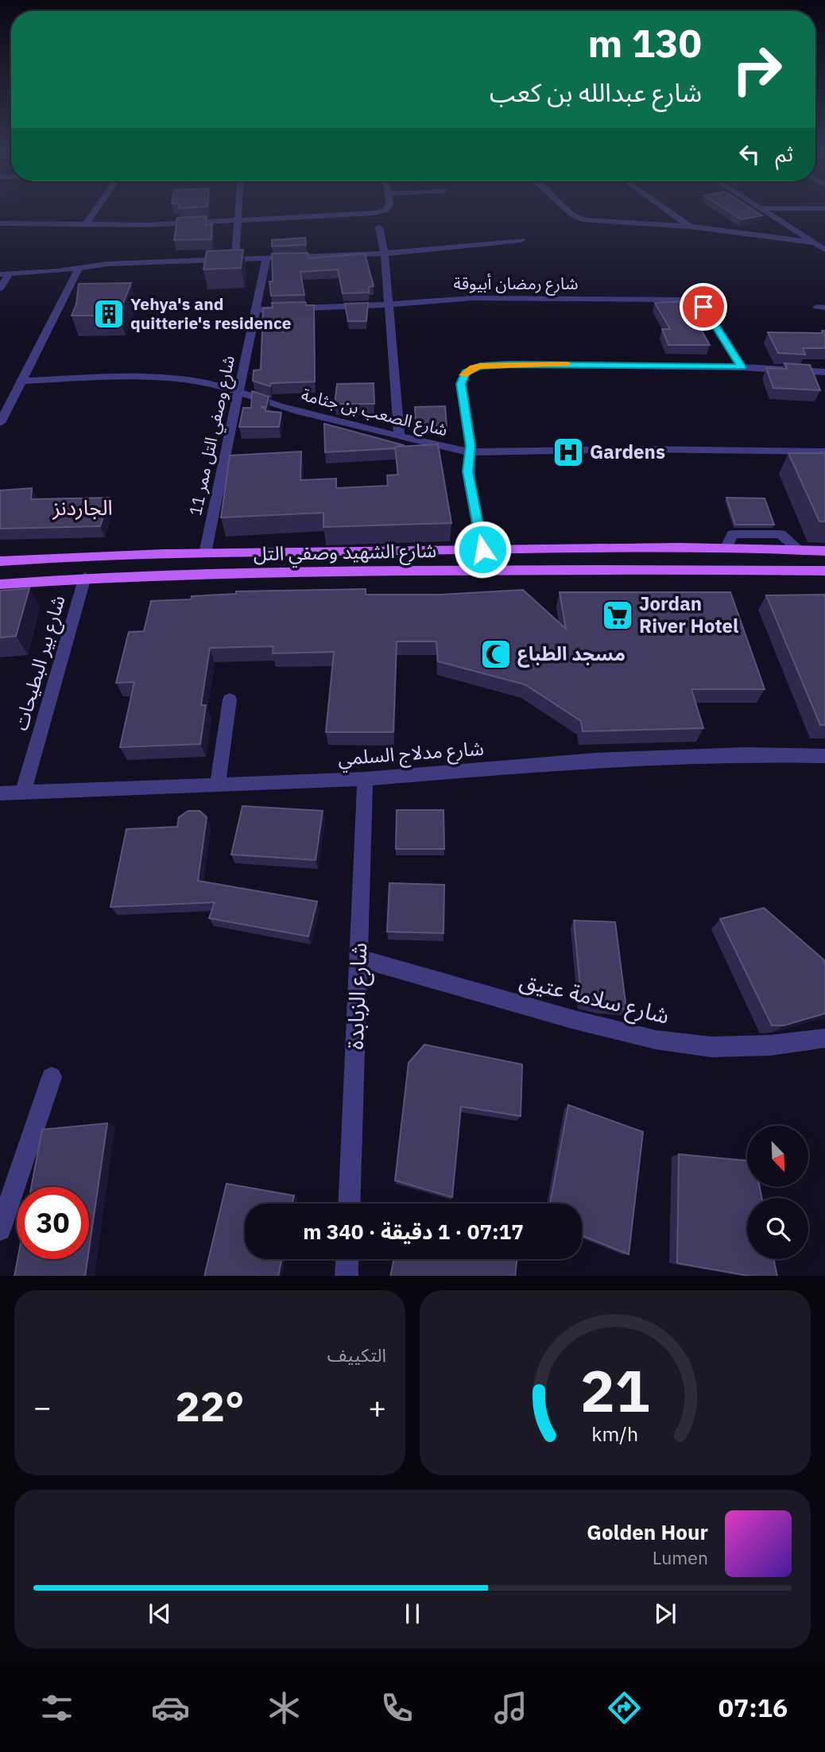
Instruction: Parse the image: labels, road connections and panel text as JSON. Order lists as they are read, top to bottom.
{
  "streets": {
    "main road": ["شارع الشهيد وصفي التل"],
    "street": [
      "شارع رمضان أبيوقة",
      "شارع الصعب بن جثامة",
      "شارع وصفي التل ممر 11",
      "شارع بير البطيحات",
      "شارع مدلاج السلمي",
      "شارع الزبابدة",
      "شارع سلامة عتيق"
    ]
  },
  "crossings": [
    ["شارع رمضان أبيوقة", "شارع وصفي التل ممر 11"],
    ["شارع الصعب بن جثامة", "شارع وصفي التل ممر 11"],
    ["شارع وصفي التل ممر 11", "شارع الشهيد وصفي التل"],
    ["شارع الشهيد وصفي التل", "شارع بير البطيحات"],
    ["شارع بير البطيحات", "شارع مدلاج السلمي"],
    ["شارع مدلاج السلمي", "شارع الزبابدة"],
    ["شارع الزبابدة", "شارع سلامة عتيق"]
  ],
  "districts": ["الجاردنز"],
  "places": {
    "building": ["Yehya's and quitterie's residence"],
    "hospital": ["Gardens"],
    "supermarket": ["Jordan River Hotel"],
    "mosque": ["مسجد الطباع"]
  },
  "north": "bottom right",
  "page": {
    "turn": ["130 m", "شارع عبدالله بن كعب"],
    "then": "ثم",
    "limit": "30",
    "trip": "07:17 · 1 دقيقة · 340 m",
    "tile": "التكييف",
    "heat": ["−", "22°", "+"],
    "song": ["Golden Hour", "Lumen"],
    "tabs": "07:16",
    "gauge": ["21", "km/h"]
  }
}
